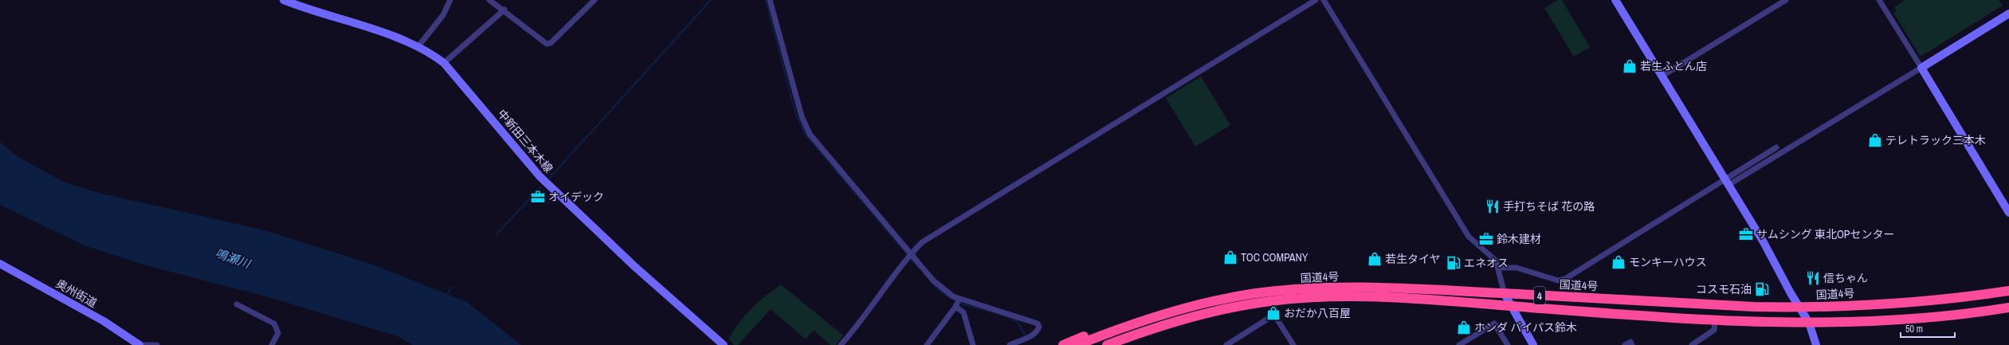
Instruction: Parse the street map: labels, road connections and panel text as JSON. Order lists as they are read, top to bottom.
{
  "streets": {
    "highway": ["国道4号", "4"],
    "street": ["中新田三本木線", "奥州街道"]
  },
  "water": ["鳴瀬川"],
  "places": {
    "shop": [
      "若生ふとん店",
      "テレトラック三本木",
      "TOC COMPANY",
      "若生タイヤ",
      "モンキーハウス",
      "おだか八百屋",
      "ホンダ バイパス鈴木"
    ],
    "office": ["オイデック", "サムシング 東北OPセンター", "鈴木建材"],
    "restaurant": ["手打ちそば 花の路", "信ちゃん"],
    "fuel station": ["エネオス", "コスモ石油"]
  },
  "scale_bar": "50 m"
}
